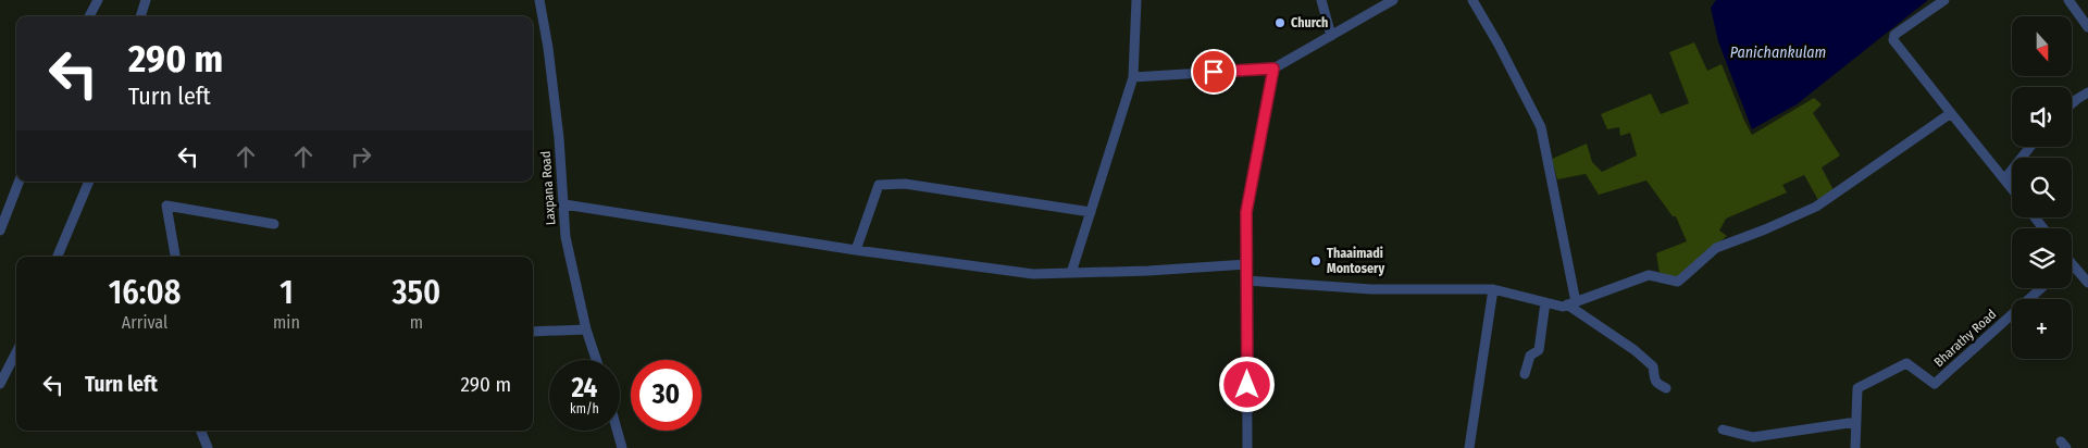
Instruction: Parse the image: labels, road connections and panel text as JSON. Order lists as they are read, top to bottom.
{
  "streets": {
    "street": ["Laxpana Road", "Bharathy Road"]
  },
  "water": ["Panichankulam"],
  "places": ["Church", "Thaaimadi Montosery"],
  "north": "bottom",
  "page": {
    "map_buttons": "+",
    "turn": ["290 m", "Turn left"],
    "eta": [
      "16:08",
      "Arrival",
      "1",
      "min",
      "350",
      "m"
    ],
    "list": [
      {
        "name": "Turn left",
        "value": "290 m"
      }
    ],
    "speed": "24 km/h",
    "limit": "30"
  }
}
